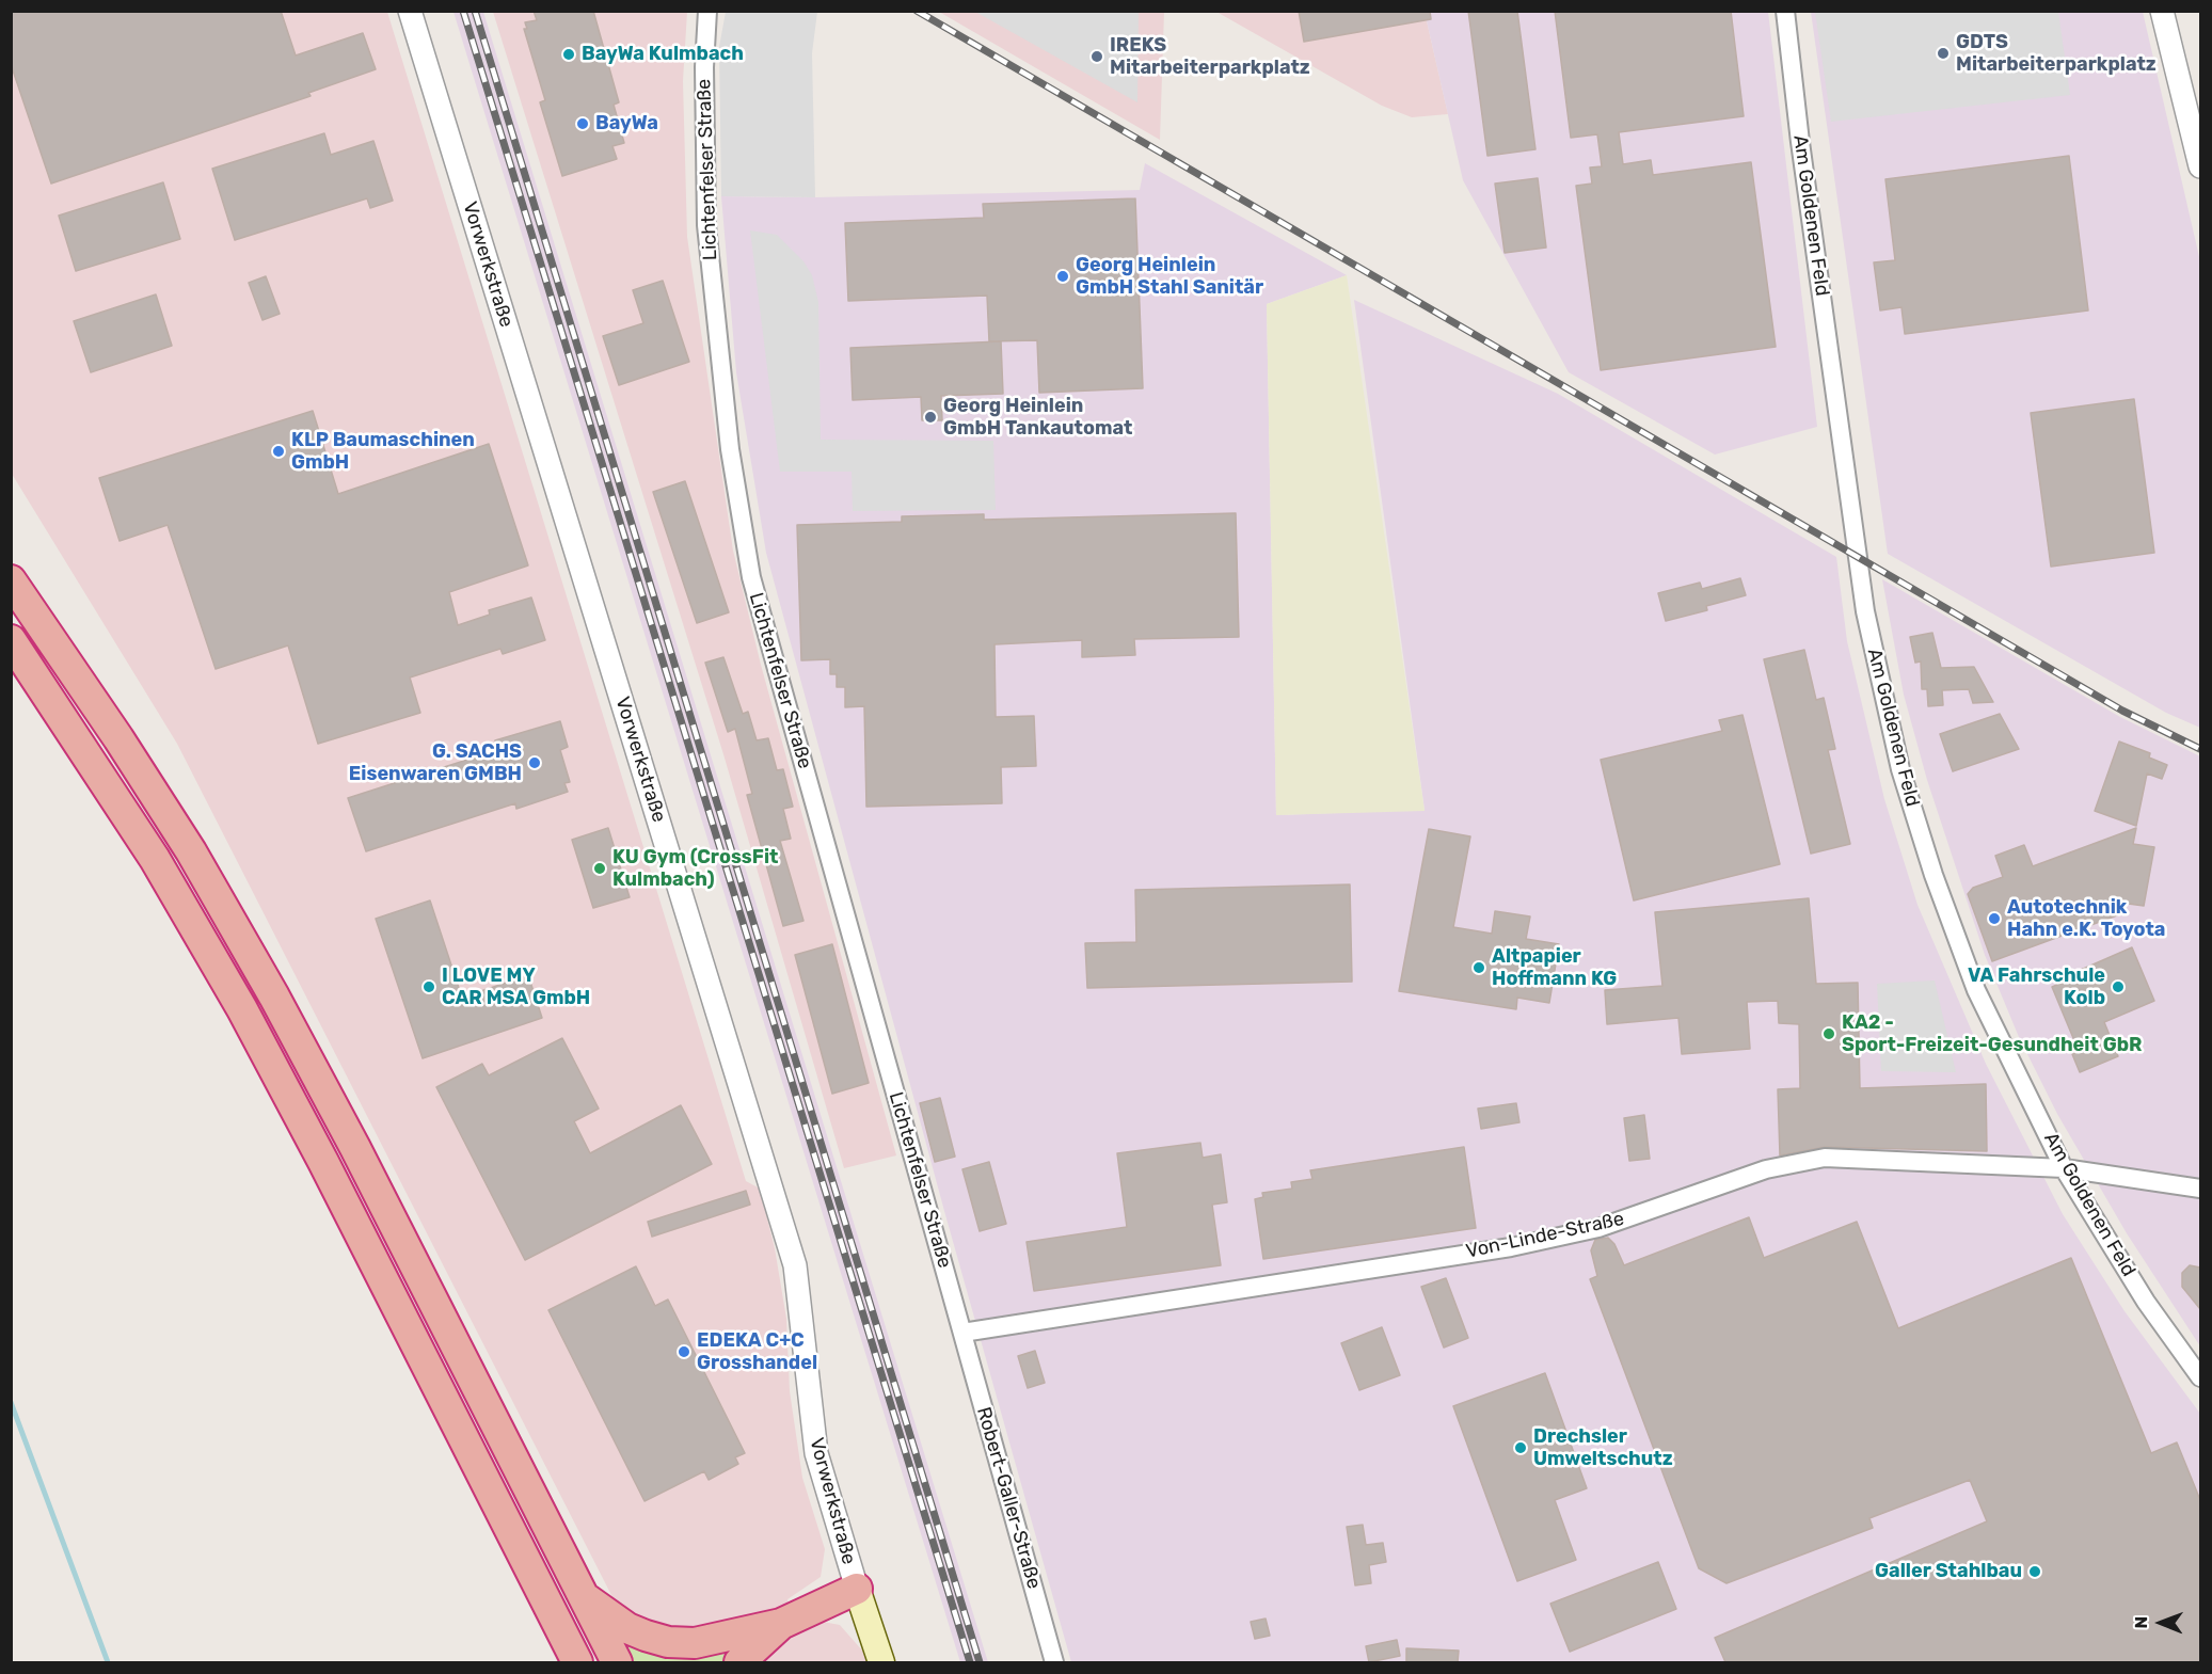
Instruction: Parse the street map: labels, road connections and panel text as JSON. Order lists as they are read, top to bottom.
{
  "streets": {
    "main road": ["Vorwerkstraße"],
    "street": [
      "Lichtenfelser Straße",
      "Am Goldenen Feld",
      "Von-Linde-Straße",
      "Robert-Galler-Straße"
    ]
  },
  "crossings": [
    ["Lichtenfelser Straße", "Von-Linde-Straße"],
    ["Lichtenfelser Straße", "Robert-Galler-Straße"],
    ["Am Goldenen Feld", "Von-Linde-Straße"],
    ["Von-Linde-Straße", "Robert-Galler-Straße"]
  ],
  "places": [
    "GDTS Mitarbeiterparkplatz",
    "BayWa Kulmbach",
    "IREKS Mitarbeiterparkplatz",
    "BayWa",
    "Georg Heinlein GmbH Stahl Sanitär",
    "Georg Heinlein GmbH Tankautomat",
    "KLP Baumaschinen GmbH",
    "G. SACHS Eisenwaren GMBH",
    "KU Gym (CrossFit Kulmbach)",
    "Autotechnik Hahn e.K. Toyota",
    "Altpapier Hoffmann KG",
    "I LOVE MY CAR MSA GmbH",
    "VA Fahrschule Kolb",
    "KA2 - Sport-Freizeit-Gesundheit GbR",
    "EDEKA C+C Grosshandel",
    "Drechsler Umweltschutz",
    "Galler Stahlbau"
  ],
  "north": "left"
}
